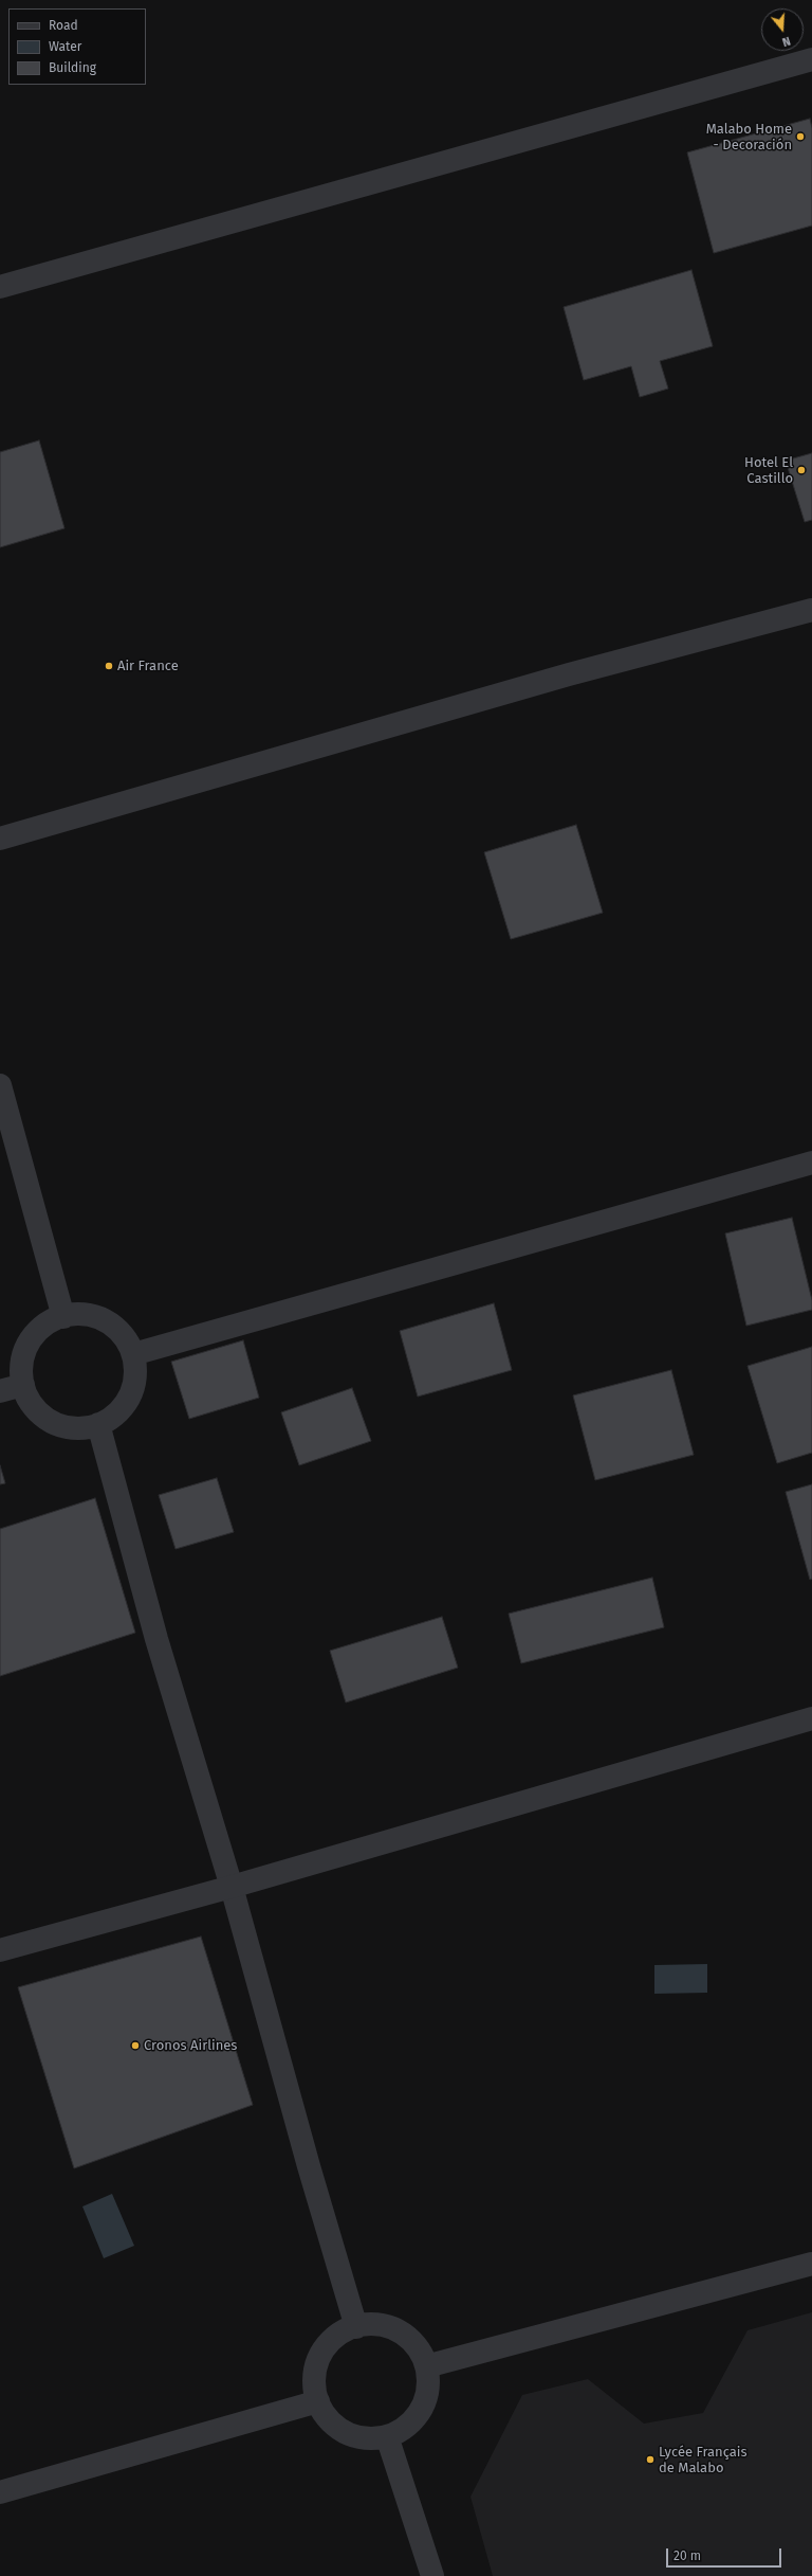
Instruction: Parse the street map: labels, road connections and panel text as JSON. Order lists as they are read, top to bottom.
{
  "places": [
    "Malabo Home - Decoración",
    "Hotel El Castillo",
    "Air France",
    "Cronos Airlines",
    "Lycée Français de Malabo"
  ],
  "legend": ["Road", "Water", "Building"],
  "scale_bar": "20 m",
  "north": "bottom"
}
